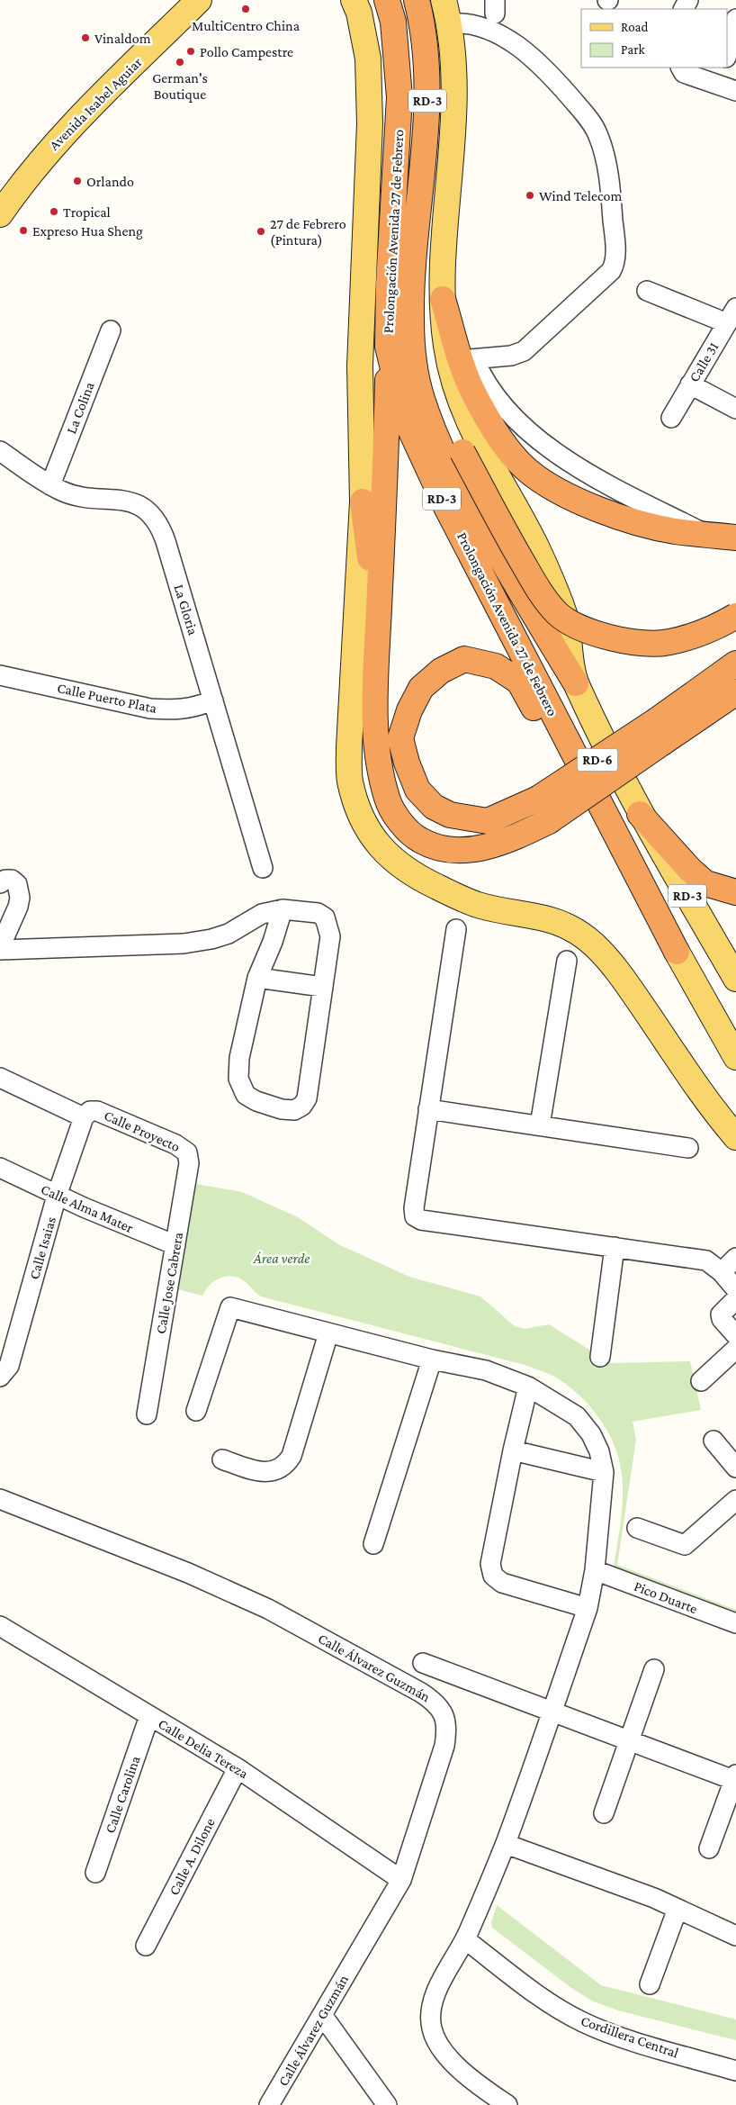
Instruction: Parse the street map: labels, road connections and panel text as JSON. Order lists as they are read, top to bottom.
{
  "streets": {
    "highway": ["RD-3", "Prolongación Avenida 27 de Febrero", "RD-6"],
    "main road": ["Avenida Isabel Aguiar"],
    "street": [
      "Calle 31",
      "La Colina",
      "La Gloria",
      "Calle Puerto Plata",
      "Calle Proyecto",
      "Calle Alma Mater",
      "Calle Isaias",
      "Calle Jose Cabrera",
      "Pico Duarte",
      "Calle Álvarez Guzmán",
      "Calle Delia Tereza",
      "Calle Carolina",
      "Calle A. Dilone",
      "Cordillera Central"
    ]
  },
  "crossings": [
    ["Prolongación Avenida 27 de Febrero", "RD-6"],
    ["La Colina", "La Gloria"],
    ["La Gloria", "Calle Puerto Plata"],
    ["Calle Proyecto", "Calle Isaias"],
    ["Calle Proyecto", "Calle Jose Cabrera"],
    ["Calle Alma Mater", "Calle Isaias"],
    ["Calle Alma Mater", "Calle Jose Cabrera"],
    ["Calle Álvarez Guzmán", "Calle Delia Tereza"],
    ["Calle Delia Tereza", "Calle Carolina"],
    ["Calle Delia Tereza", "Calle A. Dilone"]
  ],
  "parks": ["Área verde"],
  "places": [
    "MultiCentro China",
    "Vinaldom",
    "Pollo Campestre",
    "German's Boutique",
    "Orlando",
    "Wind Telecom",
    "Tropical",
    "Expreso Hua Sheng",
    "27 de Febrero (Pintura)"
  ],
  "legend": ["Road", "Park"]
}
